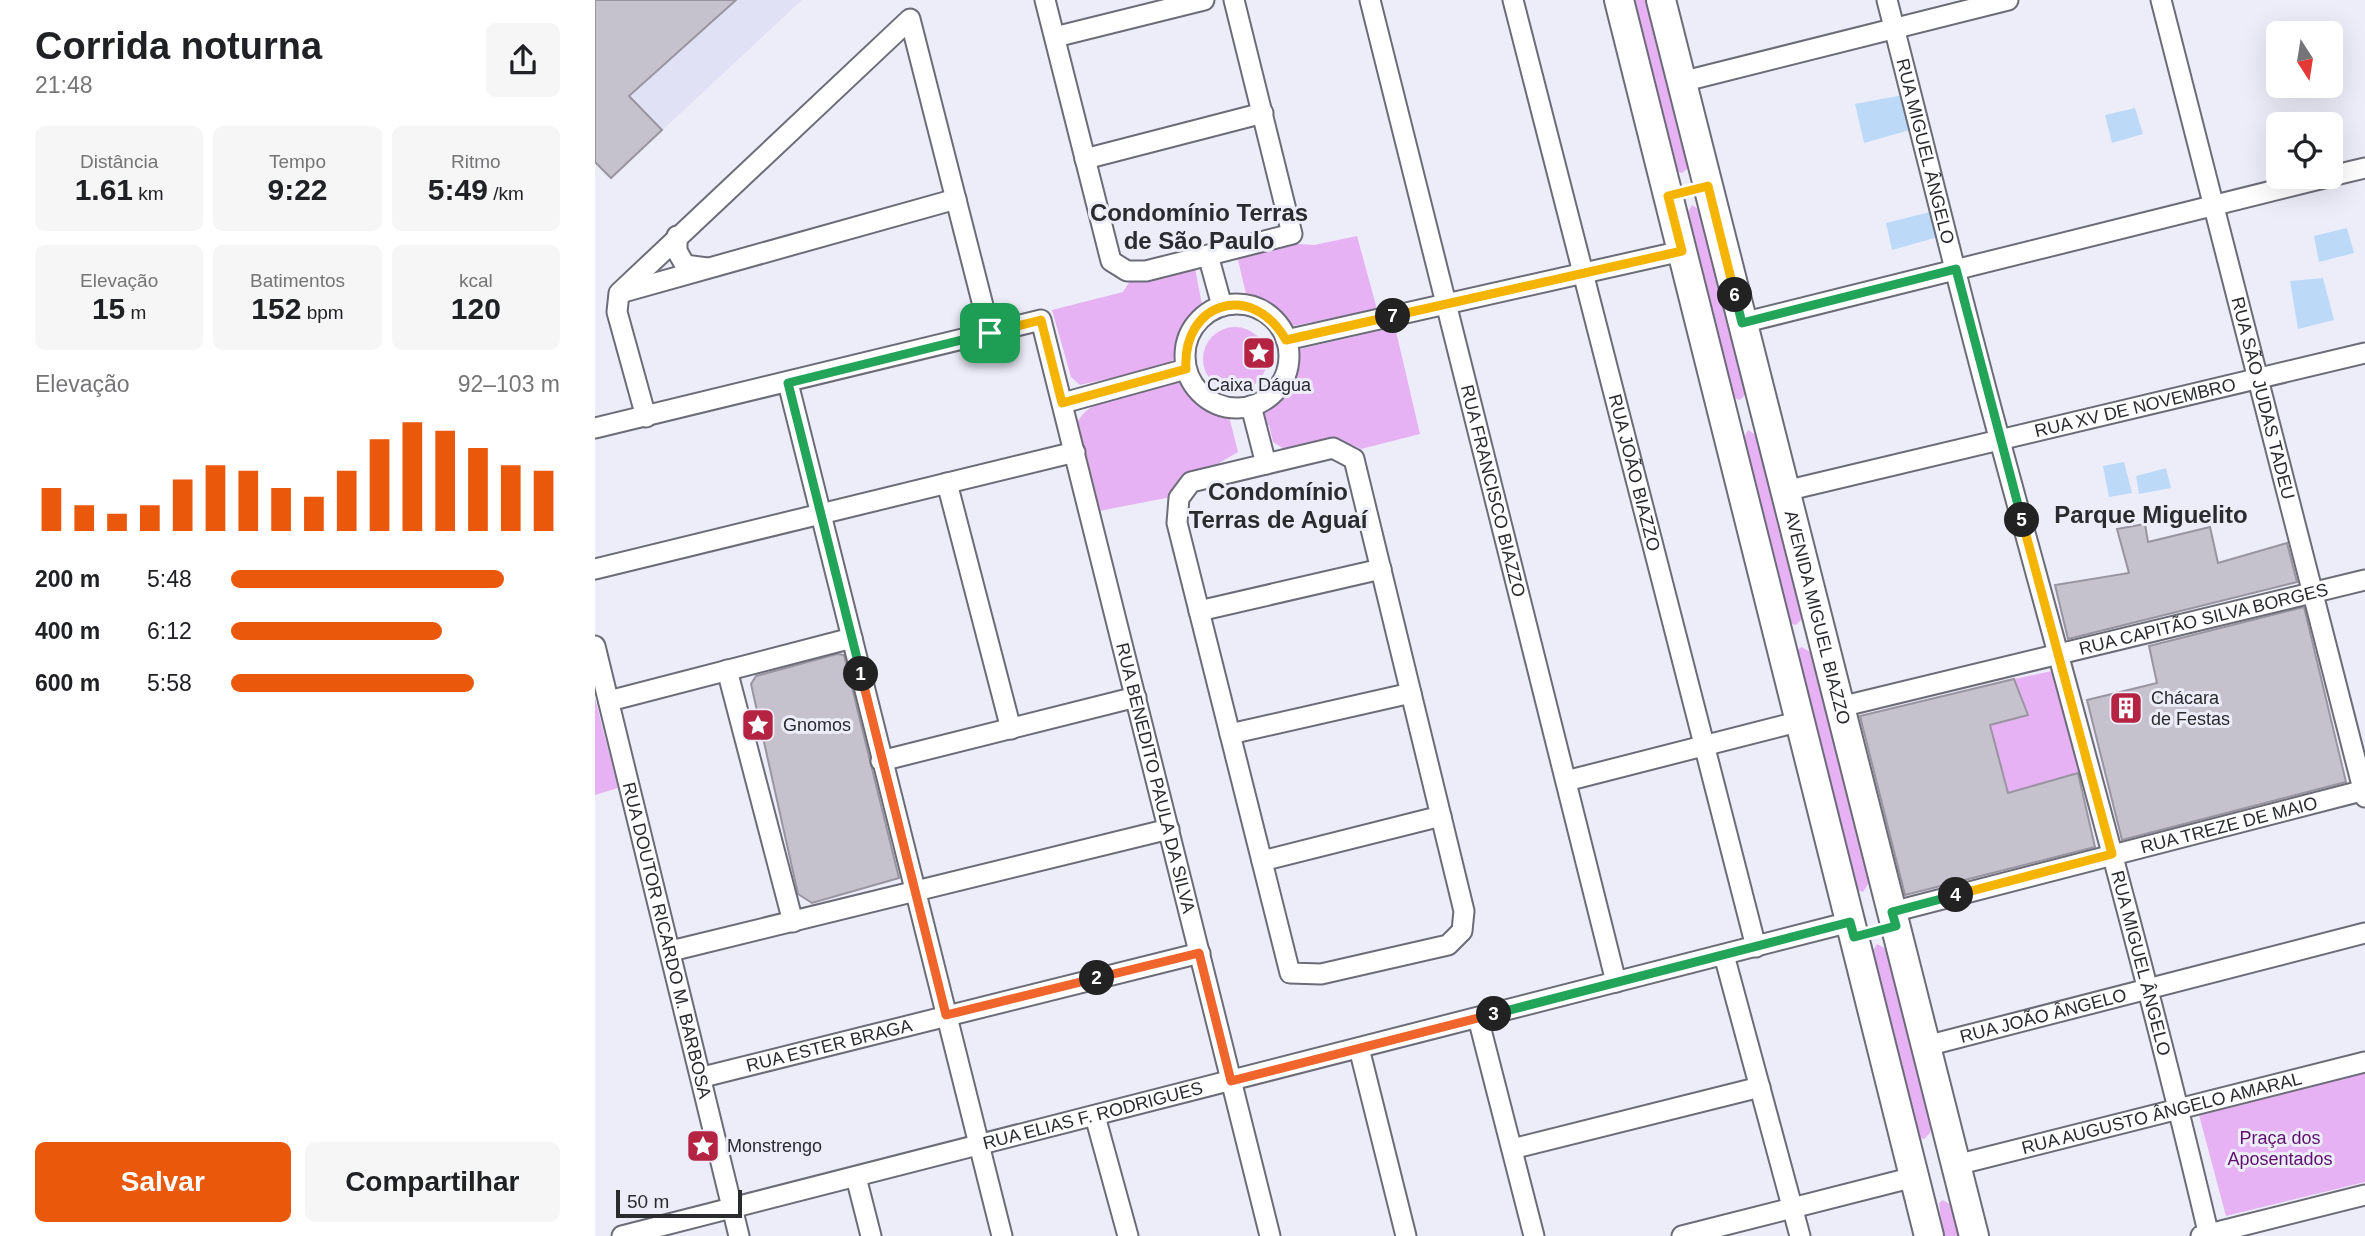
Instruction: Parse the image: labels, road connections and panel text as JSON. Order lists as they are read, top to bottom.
{
  "streets": {
    "street": [
      "RUA MIGUEL ÂNGELO",
      "RUA SÃO JUDAS TADEU",
      "RUA XV DE NOVEMBRO",
      "RUA JOÃO BIAZZO",
      "RUA FRANCISCO BIAZZO",
      "AVENIDA MIGUEL BIAZZO",
      "RUA CAPITÃO SILVA BORGES",
      "RUA BENEDITO PAULA DA SILVA",
      "RUA TREZE DE MAIO",
      "RUA DOUTOR RICARDO M. BARBOSA",
      "RUA JOÃO ÂNGELO",
      "RUA ESTER BRAGA",
      "RUA AUGUSTO ÂNGELO AMARAL",
      "RUA ELIAS F. RODRIGUES"
    ]
  },
  "crossings": [
    ["RUA MIGUEL ÂNGELO", "RUA XV DE NOVEMBRO"],
    ["RUA MIGUEL ÂNGELO", "RUA CAPITÃO SILVA BORGES"],
    ["RUA MIGUEL ÂNGELO", "RUA TREZE DE MAIO"],
    ["RUA MIGUEL ÂNGELO", "RUA JOÃO ÂNGELO"],
    ["RUA MIGUEL ÂNGELO", "RUA AUGUSTO ÂNGELO AMARAL"],
    ["RUA SÃO JUDAS TADEU", "RUA XV DE NOVEMBRO"],
    ["RUA SÃO JUDAS TADEU", "RUA CAPITÃO SILVA BORGES"],
    ["RUA SÃO JUDAS TADEU", "RUA TREZE DE MAIO"],
    ["RUA XV DE NOVEMBRO", "AVENIDA MIGUEL BIAZZO"],
    ["RUA JOÃO BIAZZO", "RUA ELIAS F. RODRIGUES"],
    ["RUA FRANCISCO BIAZZO", "RUA ELIAS F. RODRIGUES"],
    ["AVENIDA MIGUEL BIAZZO", "RUA CAPITÃO SILVA BORGES"],
    ["AVENIDA MIGUEL BIAZZO", "RUA TREZE DE MAIO"],
    ["AVENIDA MIGUEL BIAZZO", "RUA JOÃO ÂNGELO"],
    ["AVENIDA MIGUEL BIAZZO", "RUA AUGUSTO ÂNGELO AMARAL"],
    ["RUA BENEDITO PAULA DA SILVA", "RUA ESTER BRAGA"],
    ["RUA BENEDITO PAULA DA SILVA", "RUA ELIAS F. RODRIGUES"],
    ["RUA DOUTOR RICARDO M. BARBOSA", "RUA ESTER BRAGA"],
    ["RUA DOUTOR RICARDO M. BARBOSA", "RUA ELIAS F. RODRIGUES"]
  ],
  "districts": ["Condomínio Terras de São Paulo", "Condomínio Terras de Aguaí", "Parque Miguelito"],
  "parks": ["Praça dos Aposentados"],
  "places": {
    "place": ["Caixa Dágua", "Gnomos", "Monstrengo"],
    "building": ["Chácara de Festas"]
  },
  "scale_bar": "50 m",
  "north": "bottom",
  "page": {
    "heading": ["Corrida noturna", "21:48"],
    "stats": [
      ["Distância", "1.61 km"],
      ["Tempo", "9:22"],
      ["Ritmo", "5:49 /km"],
      ["Elevação", "15 m"],
      ["Batimentos", "152 bpm"],
      ["kcal", "120"]
    ],
    "pins": [
      "6",
      "7",
      "5",
      "1",
      "4",
      "2",
      "3"
    ],
    "chart": ["Elevação", "92–103 m"],
    "list": [
      {
        "name": "200 m",
        "note": "5:48"
      },
      {
        "name": "400 m",
        "note": "6:12"
      },
      {
        "name": "600 m",
        "note": "5:58"
      }
    ],
    "buttons": ["Salvar", "Compartilhar"],
    "scale": "50 m"
  }
}
